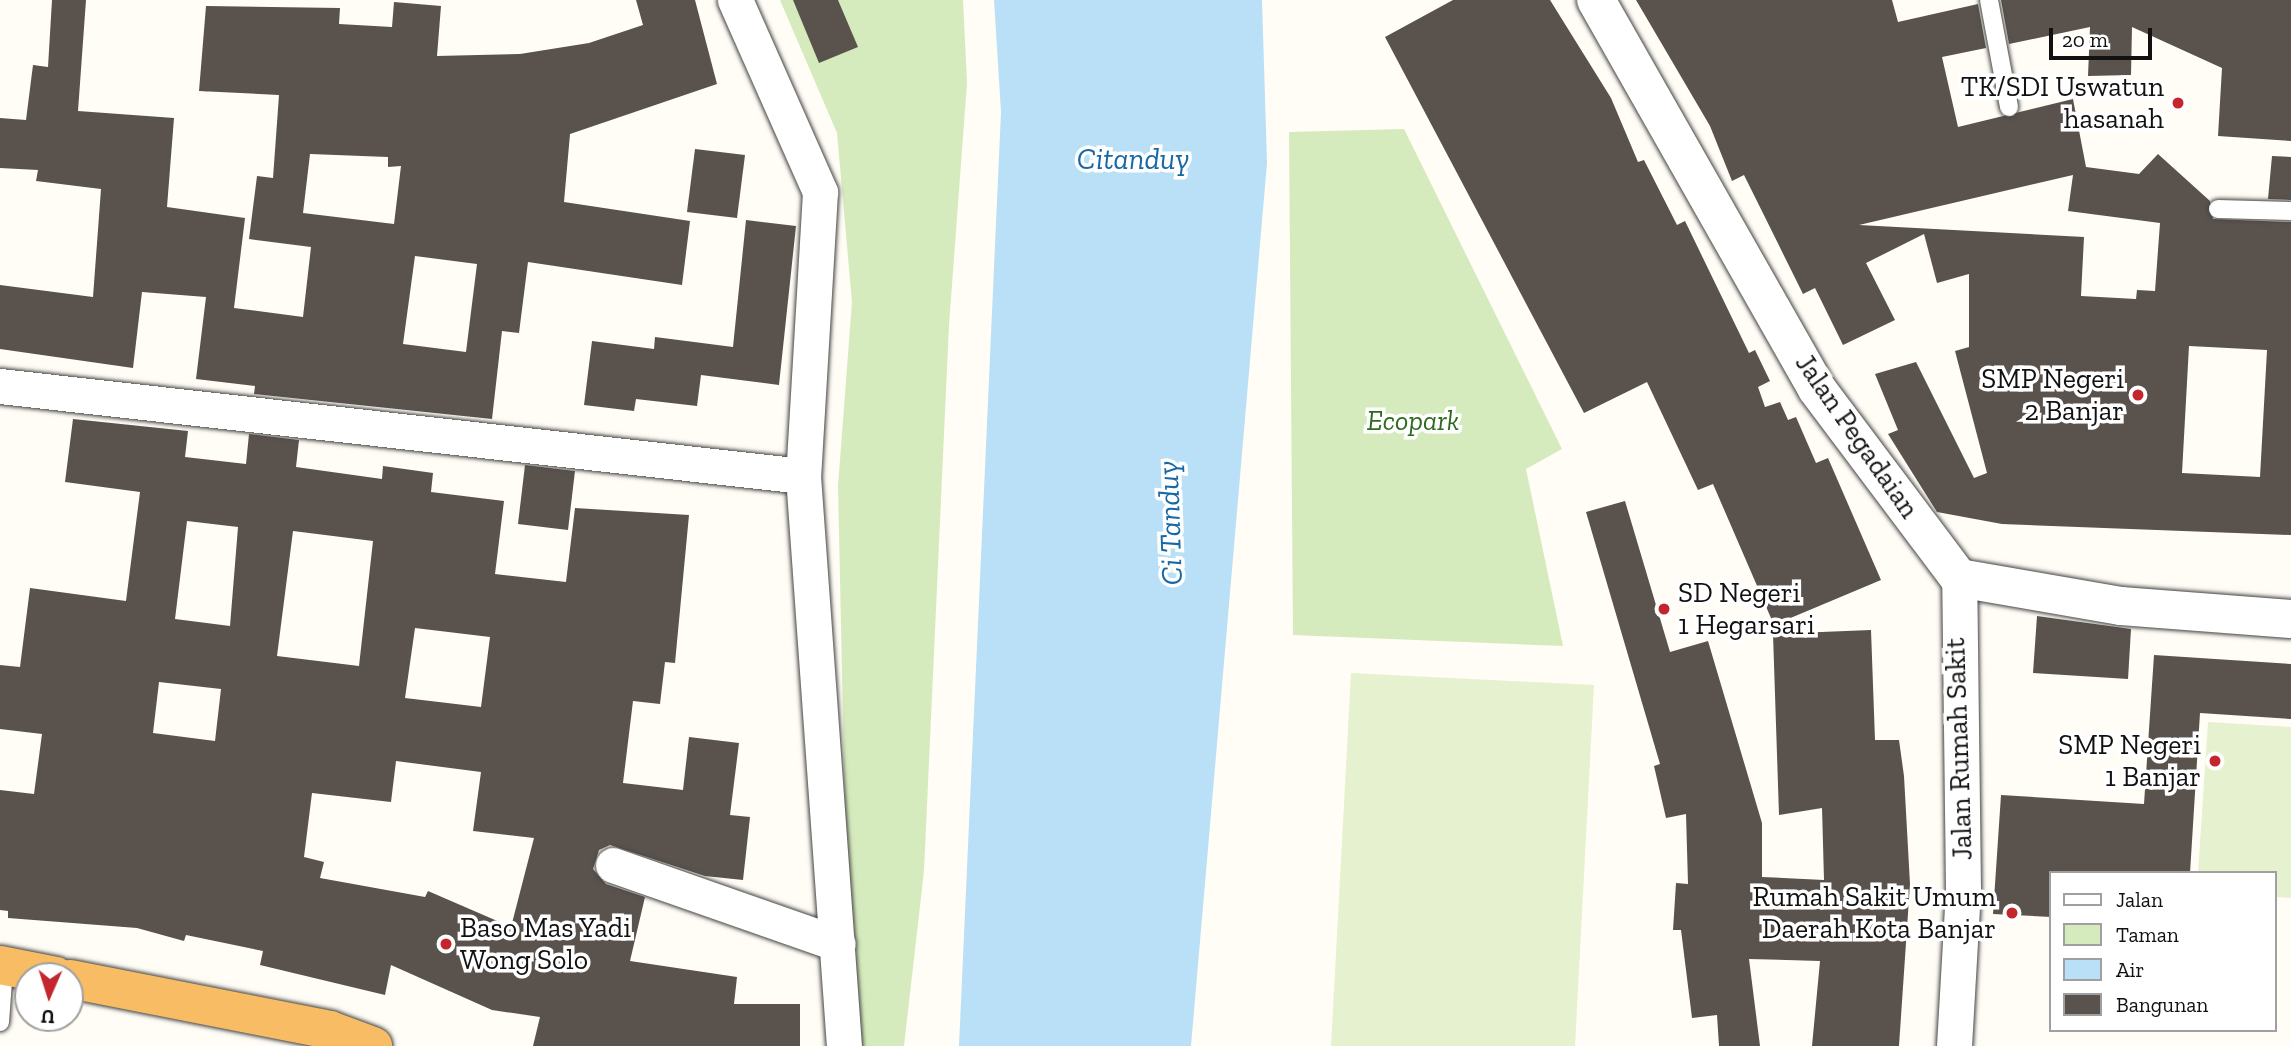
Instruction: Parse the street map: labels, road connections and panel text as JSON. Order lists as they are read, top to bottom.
{
  "streets": {
    "street": ["Jalan Pegadaian", "Jalan Rumah Sakit"]
  },
  "crossings": [
    ["Jalan Pegadaian", "Jalan Rumah Sakit"]
  ],
  "water": ["Citanduy", "Ci Tanduy"],
  "parks": ["Ecopark"],
  "places": [
    "TK/SDI Uswatun hasanah",
    "SMP Negeri 2 Banjar",
    "SD Negeri 1 Hegarsari",
    "SMP Negeri 1 Banjar",
    "Rumah Sakit Umum Daerah Kota Banjar",
    "Baso Mas Yadi Wong Solo"
  ],
  "legend": [
    "Jalan",
    "Taman",
    "Air",
    "Bangunan"
  ],
  "scale_bar": "20 m",
  "north": "bottom"
}
